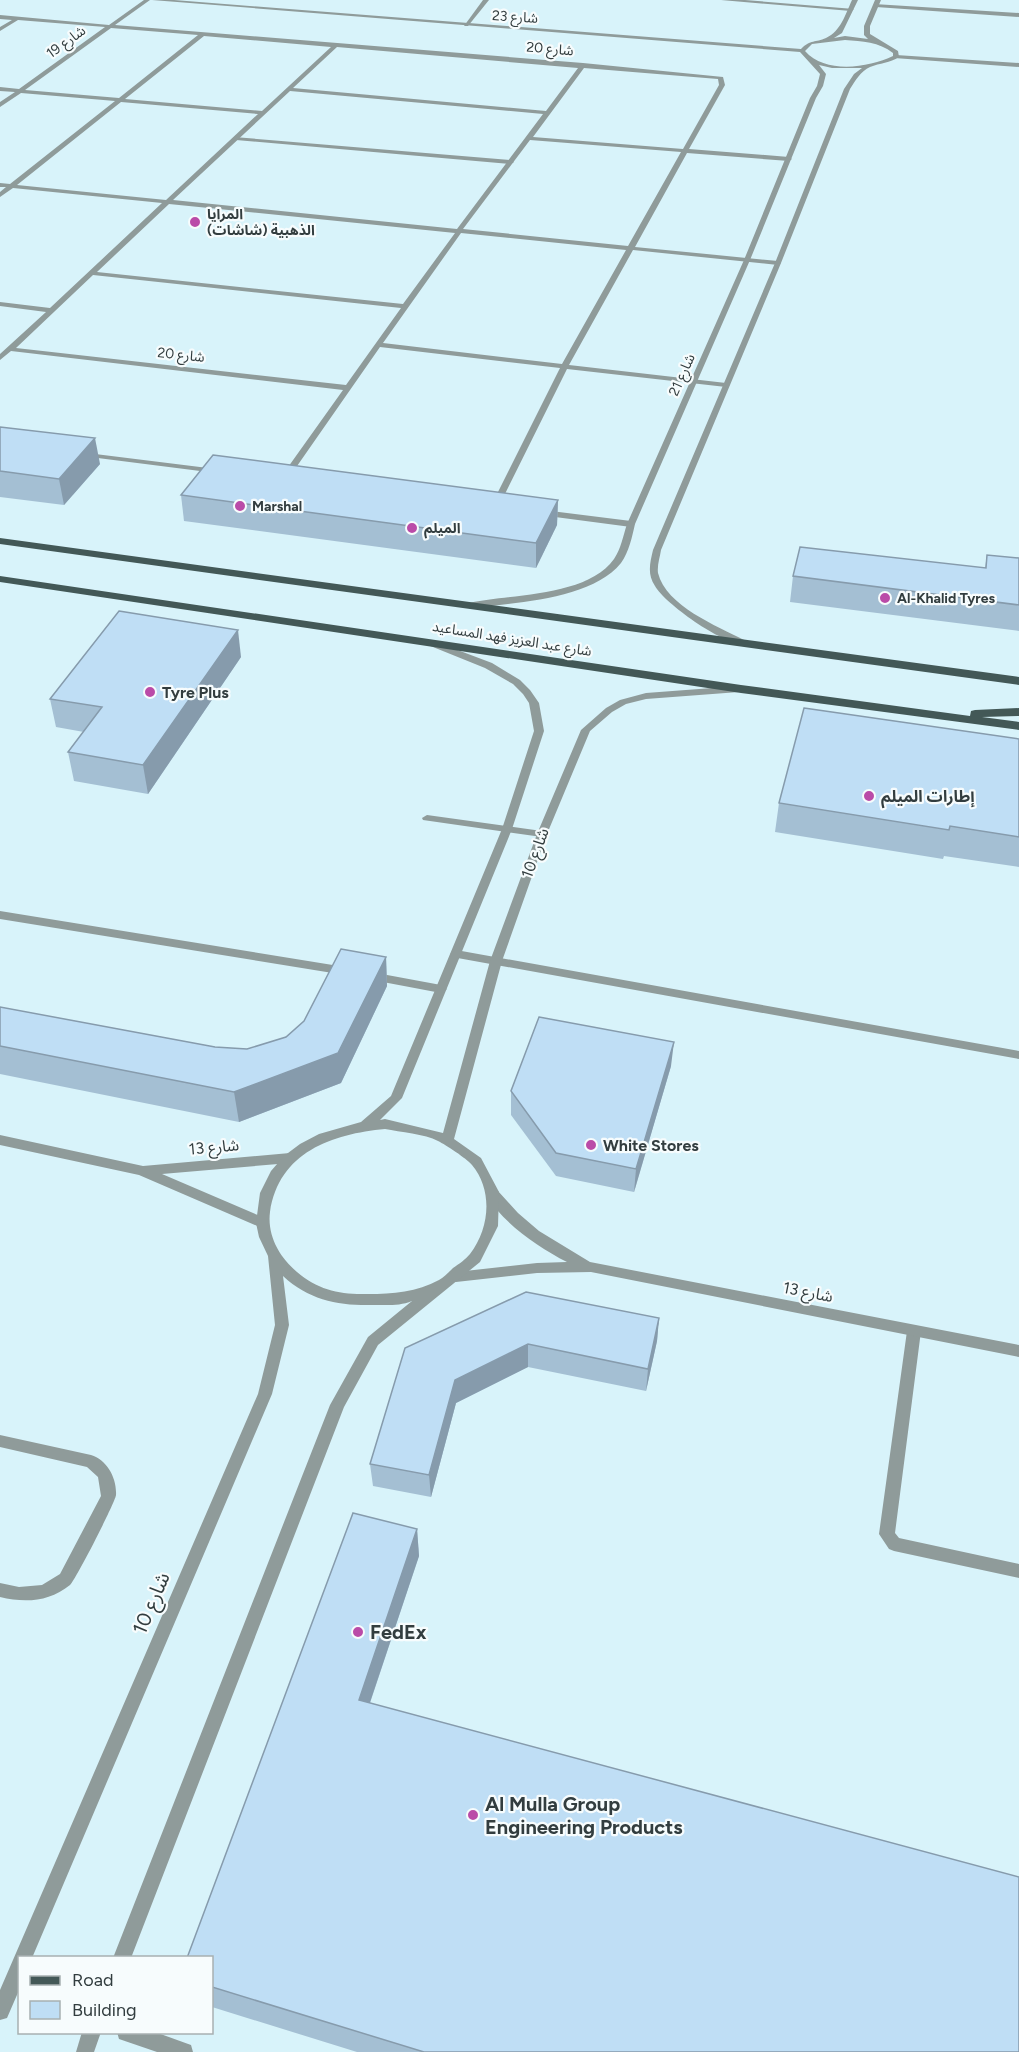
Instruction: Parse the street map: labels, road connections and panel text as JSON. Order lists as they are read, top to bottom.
{
  "streets": {
    "main road": ["شارع عبد العزيز فهد المساعيد"],
    "street": [
      "شارع 23",
      "شارع 19",
      "شارع 20",
      "شارع 21",
      "شارع 10",
      "شارع 13"
    ]
  },
  "crossings": [
    ["شارع 19", "شارع 20"],
    ["شارع 21", "شارع عبد العزيز فهد المساعيد"],
    ["شارع عبد العزيز فهد المساعيد", "شارع 10"],
    ["شارع 10", "شارع 13"]
  ],
  "places": [
    "المرايا الذهبية (شاشات)",
    "Marshal",
    "الميلم",
    "Al-Khalid Tyres",
    "Tyre Plus",
    "إطارات الميلم",
    "White Stores",
    "FedEx",
    "Al Mulla Group Engineering Products"
  ],
  "legend": ["Road", "Building"]
}
